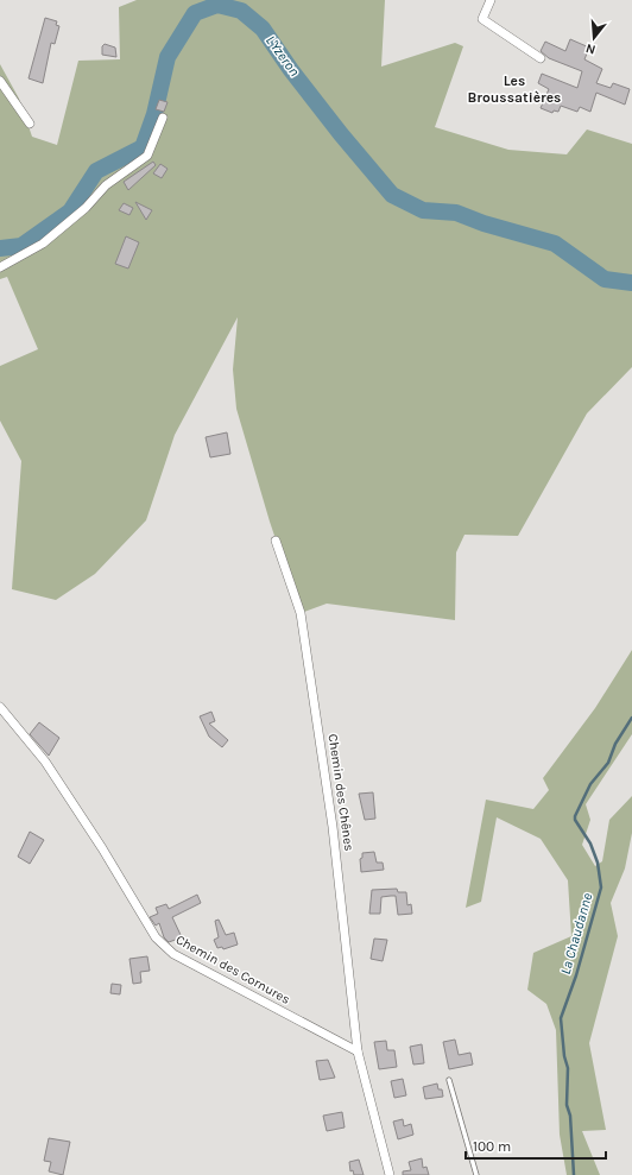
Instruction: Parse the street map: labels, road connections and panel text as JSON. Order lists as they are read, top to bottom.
{
  "streets": {
    "street": ["Chemin des Chênes", "Chemin des Cornures"]
  },
  "crossings": [
    ["Chemin des Chênes", "Chemin des Cornures"]
  ],
  "districts": ["Les Broussatières"],
  "water": ["L'Yzeron", "La Chaudanne"],
  "scale_bar": "100 m",
  "north": "bottom"
}
